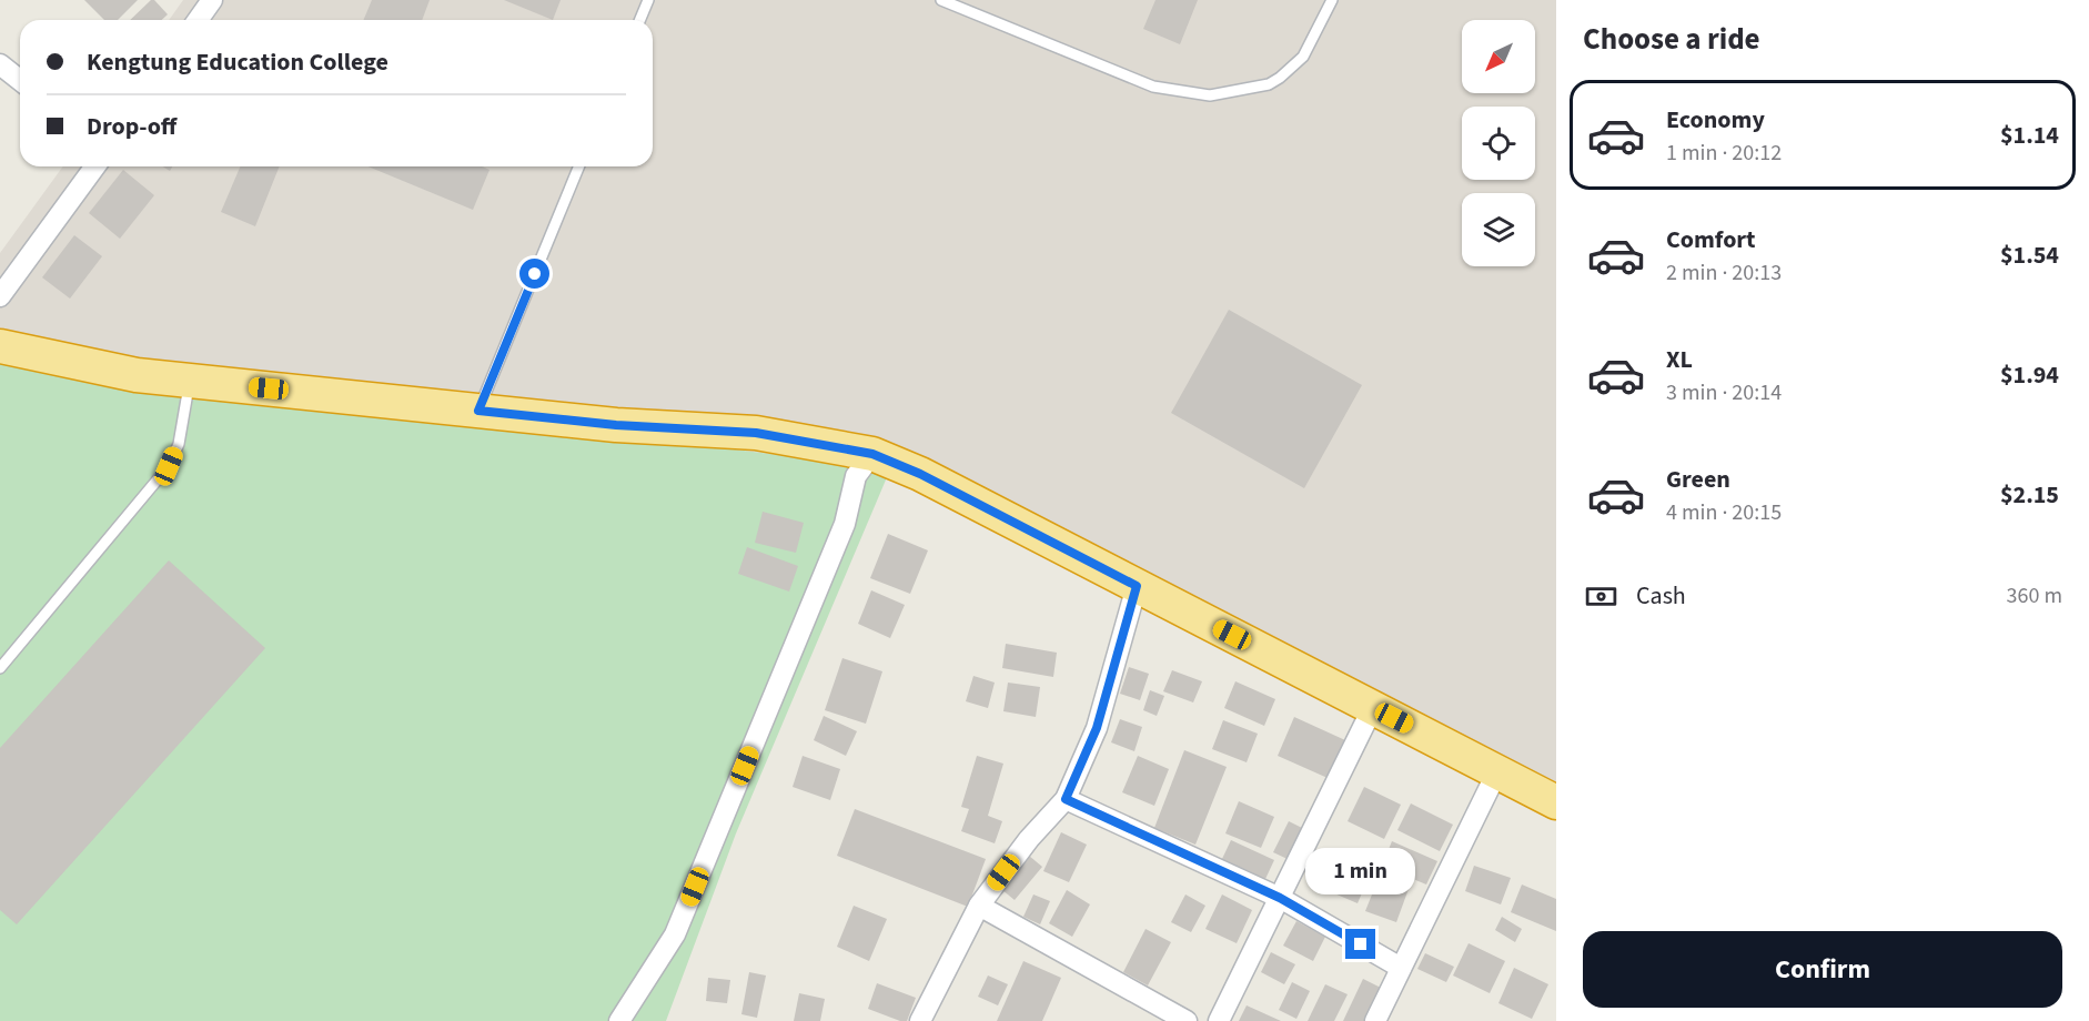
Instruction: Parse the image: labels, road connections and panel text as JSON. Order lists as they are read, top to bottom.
{
  "north": "bottom left",
  "page": {
    "heading": "Choose a ride",
    "banner": ["Kengtung Education College", "Drop-off"],
    "list": [
      {
        "name": "Economy",
        "note": "1 min · 20:12",
        "value": "$1.14"
      },
      {
        "name": "Comfort",
        "note": "2 min · 20:13",
        "value": "$1.54"
      },
      {
        "name": "XL",
        "note": "3 min · 20:14",
        "value": "$1.94"
      },
      {
        "name": "Green",
        "note": "4 min · 20:15",
        "value": "$2.15"
      }
    ],
    "pay": ["Cash", "360 m"],
    "bubble": "1 min",
    "buttons": "Confirm"
  }
}
